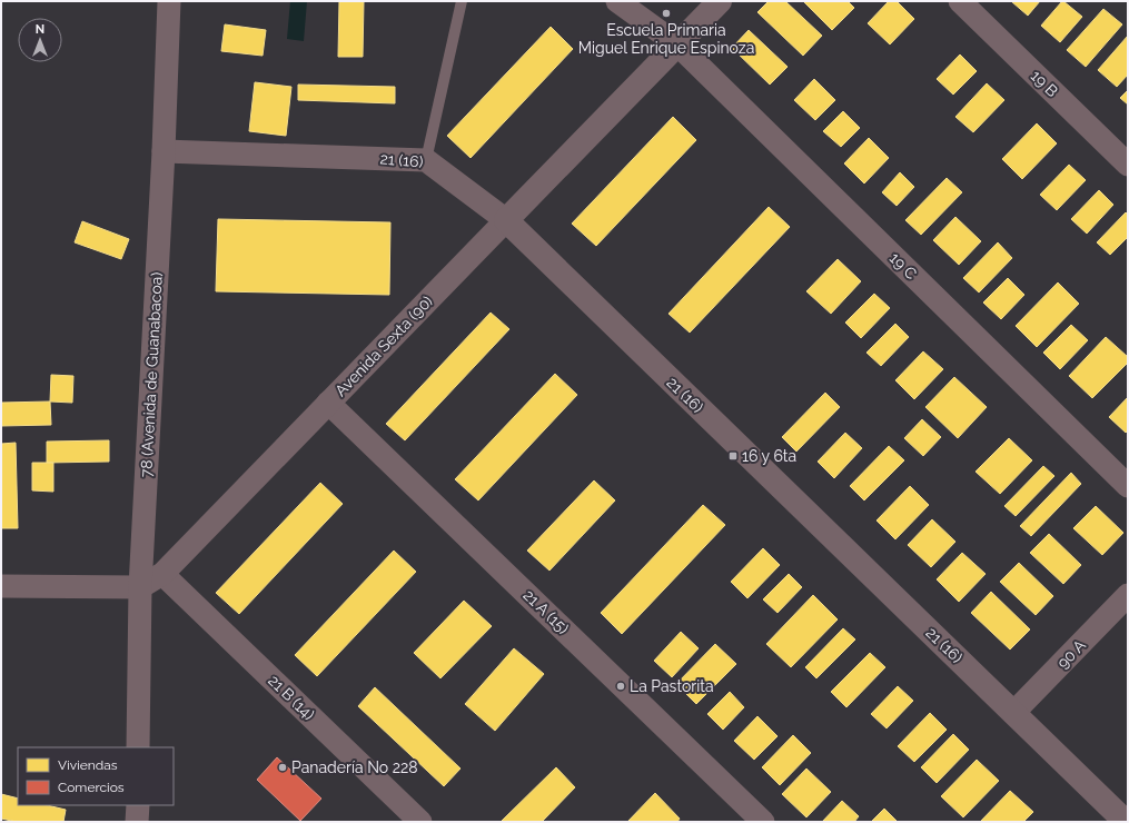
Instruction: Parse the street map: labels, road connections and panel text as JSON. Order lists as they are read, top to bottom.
{
  "streets": {
    "street": [
      "19 B",
      "21 (16)",
      "19 C",
      "Avenida Sexta (90)",
      "78 (Avenida de Guanabacoa)",
      "21 A (15)",
      "90 A",
      "21 B (14)"
    ]
  },
  "crossings": [
    ["21 (16)", "Avenida Sexta (90)"],
    ["21 (16)", "78 (Avenida de Guanabacoa)"],
    ["21 (16)", "90 A"],
    ["19 C", "Avenida Sexta (90)"],
    ["Avenida Sexta (90)", "78 (Avenida de Guanabacoa)"],
    ["Avenida Sexta (90)", "21 A (15)"],
    ["Avenida Sexta (90)", "21 B (14)"]
  ],
  "places": {
    "other": ["Escuela Primaria Miguel Enrique Espinoza", "La Pastorita", "Panadería No 228"],
    "transit": ["16 y 6ta"]
  },
  "legend": ["Viviendas", "Comercios"],
  "north": "top"
}
